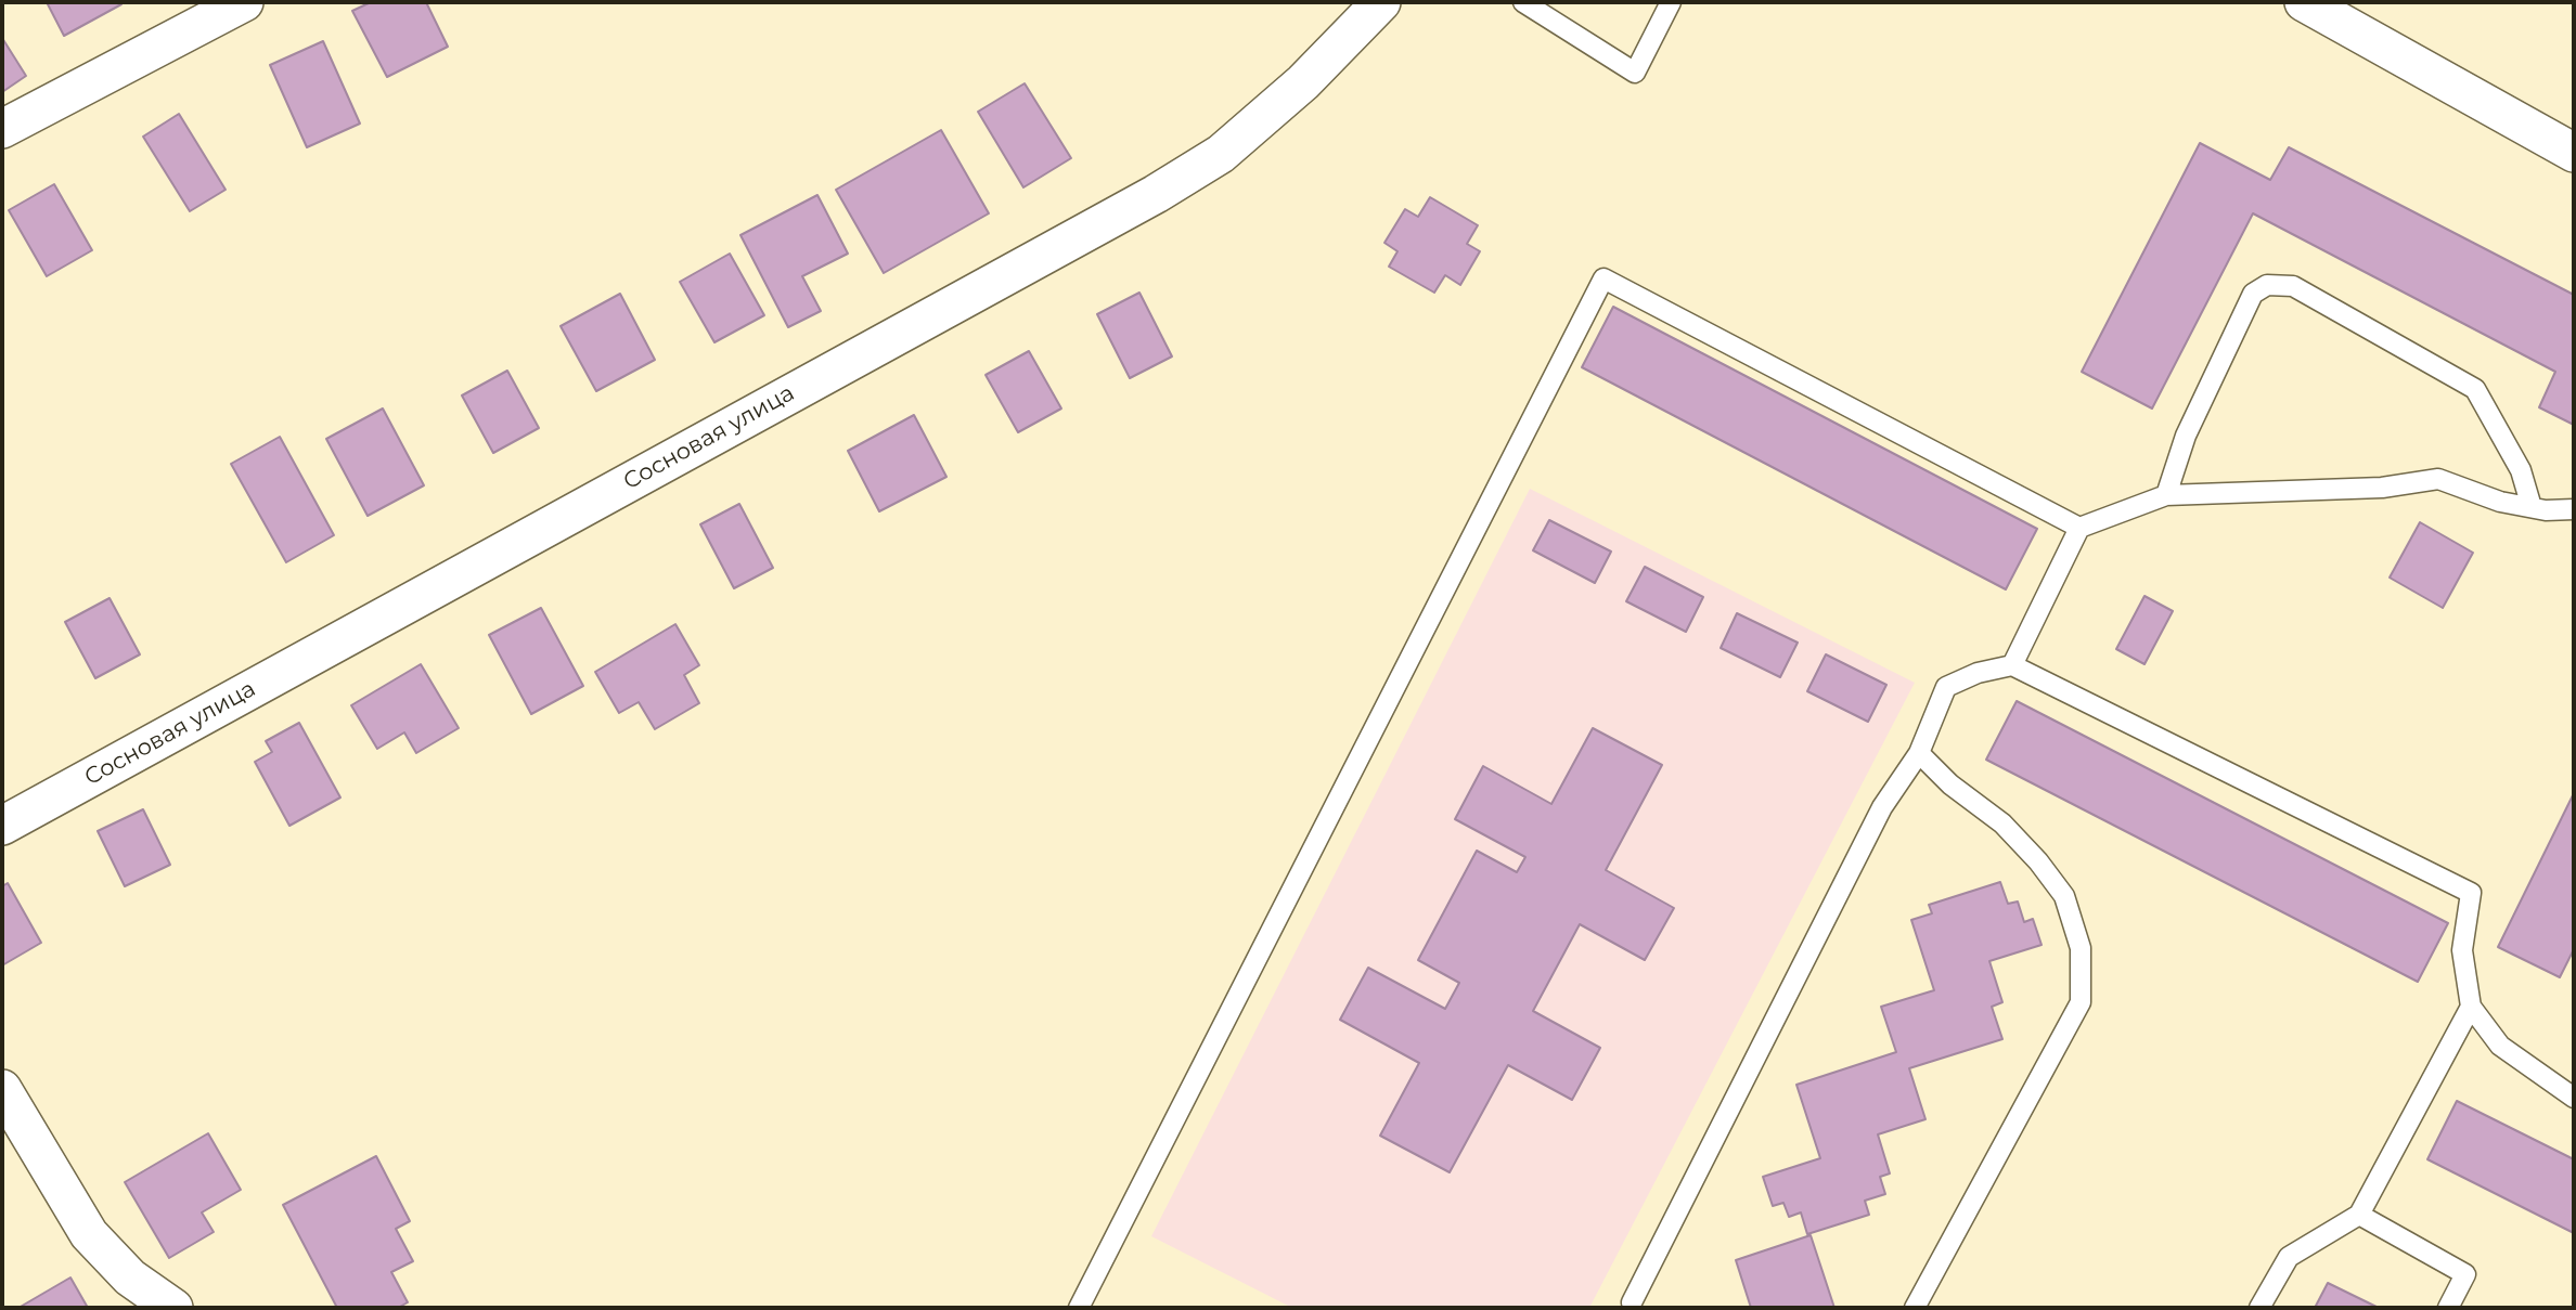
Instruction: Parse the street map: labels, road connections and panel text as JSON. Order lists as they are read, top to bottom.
{
  "streets": {
    "street": ["Сосновая улица"]
  }
}
